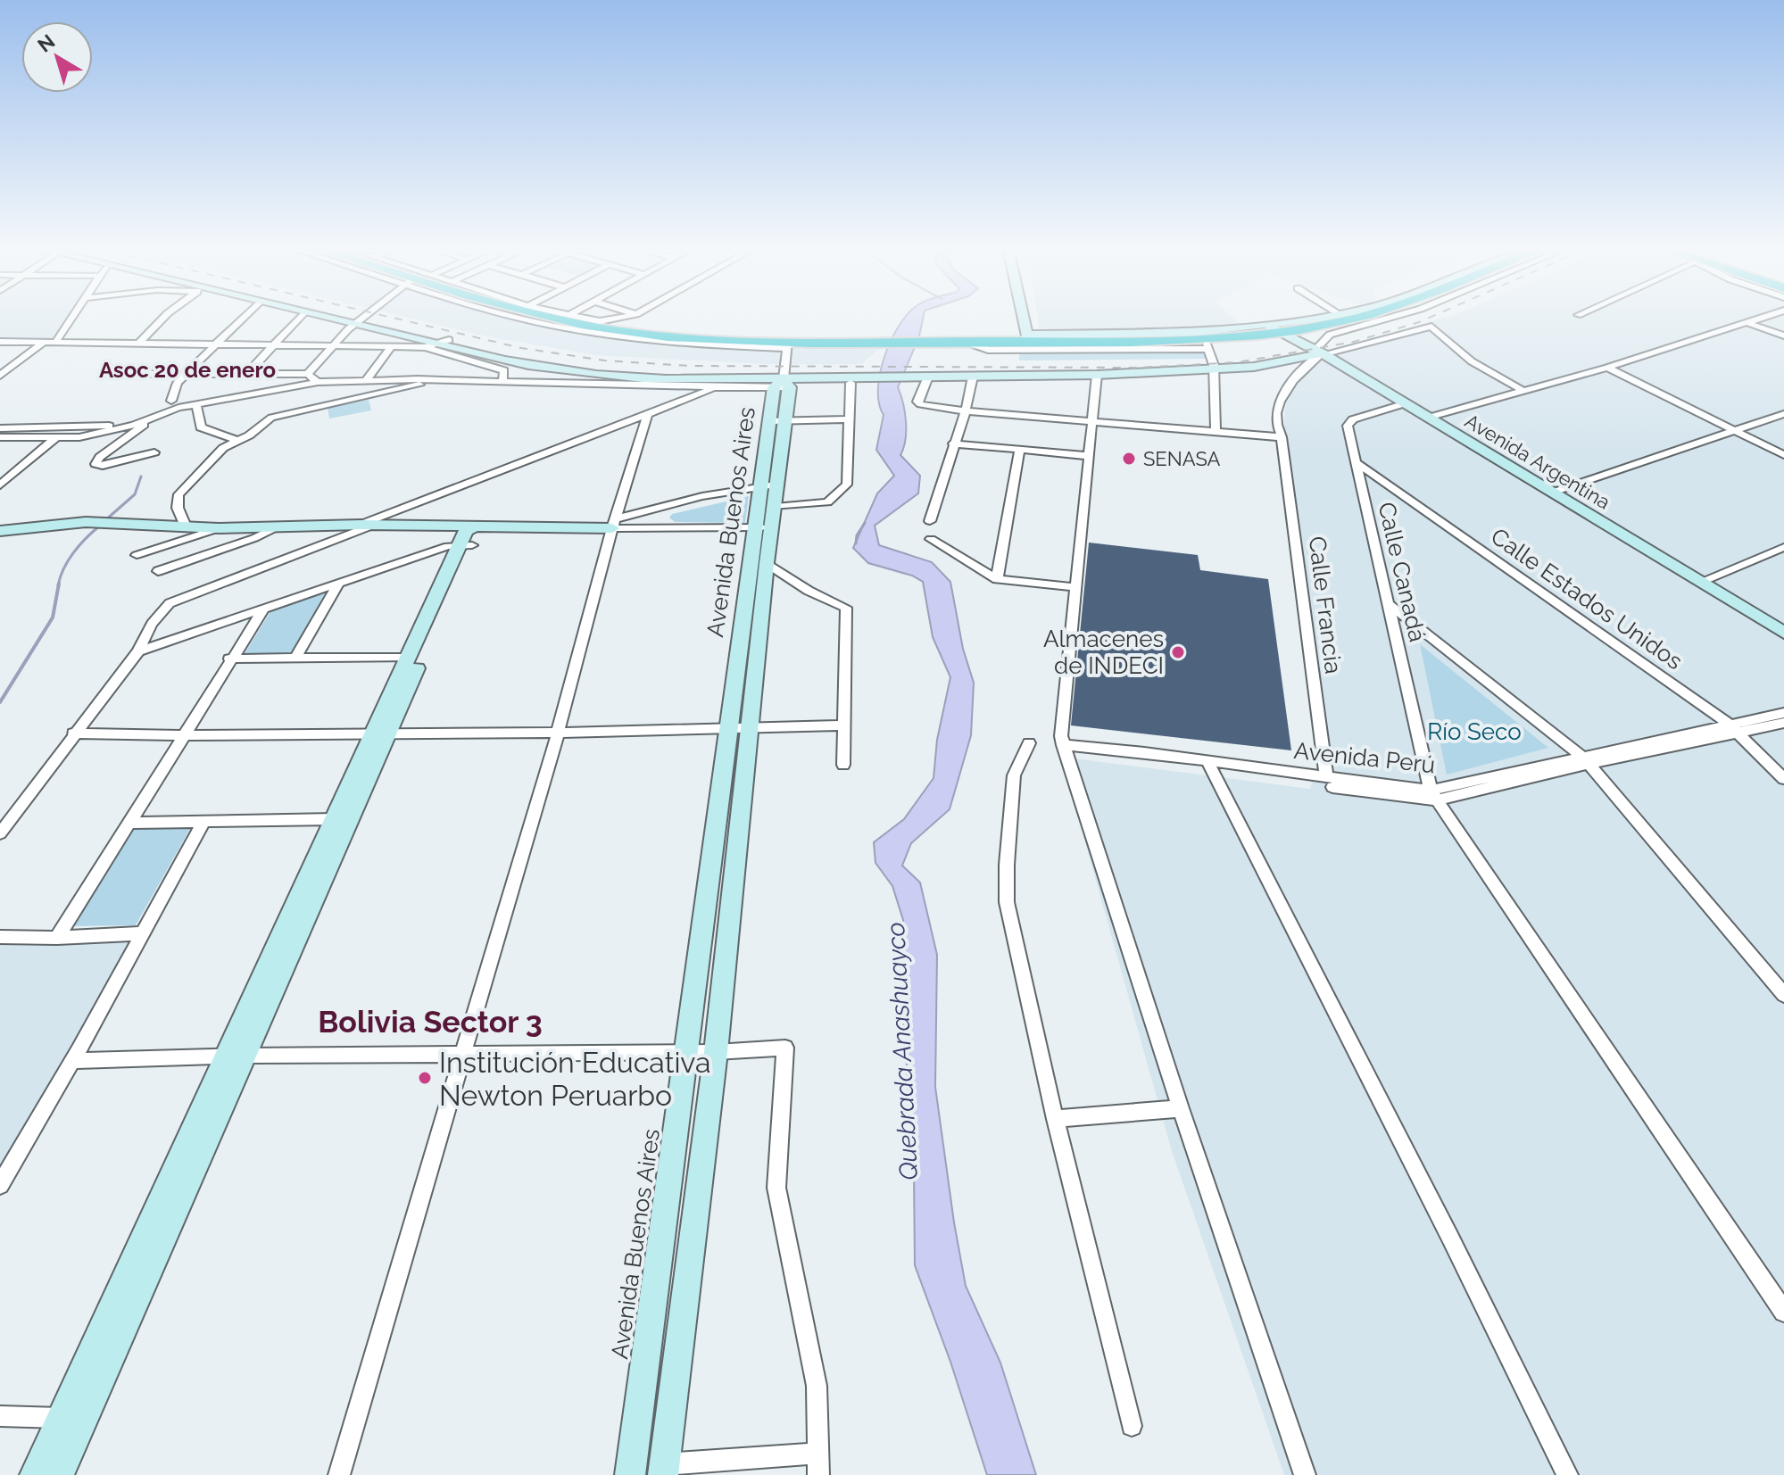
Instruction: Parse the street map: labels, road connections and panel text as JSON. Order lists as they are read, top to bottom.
{
  "streets": {
    "street": [
      "Avenida Argentina",
      "Avenida Buenos Aires",
      "Calle Canadá",
      "Calle Estados Unidos",
      "Calle Francia",
      "Avenida Perú"
    ]
  },
  "crossings": [
    ["Avenida Argentina", "Calle Canadá"],
    ["Avenida Argentina", "Calle Francia"],
    ["Calle Canadá", "Calle Estados Unidos"],
    ["Calle Canadá", "Avenida Perú"],
    ["Calle Estados Unidos", "Avenida Perú"],
    ["Calle Francia", "Avenida Perú"]
  ],
  "districts": ["Asoc 20 de enero", "Bolivia Sector 3"],
  "water": ["Quebrada Anashuayco"],
  "parks": ["Río Seco"],
  "places": ["SENASA", "Almacenes de INDECI", "Institución Educativa Newton Peruarbo"],
  "north": "top left"
}
